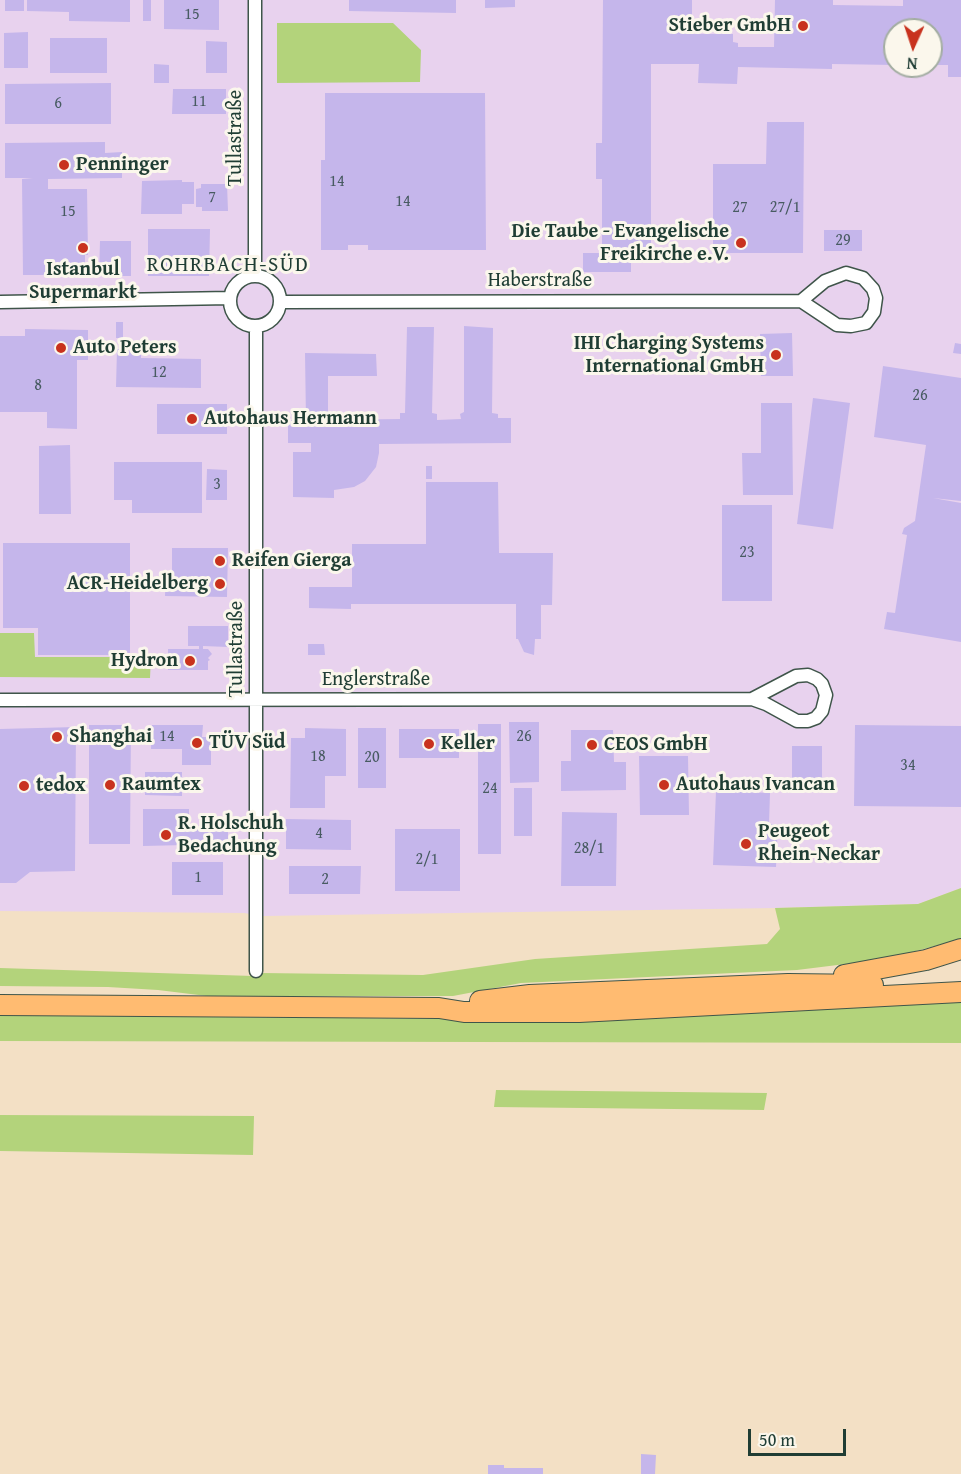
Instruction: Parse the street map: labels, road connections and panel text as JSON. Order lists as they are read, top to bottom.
{
  "streets": {
    "street": ["Tullastraße", "Haberstraße", "Englerstraße"]
  },
  "crossings": [
    ["Tullastraße", "Haberstraße"],
    ["Tullastraße", "Englerstraße"]
  ],
  "districts": ["ROHRBACH-SÜD"],
  "places": [
    "Stieber GmbH",
    "Penninger",
    "Die Taube - Evangelische Freikirche e.V.",
    "Istanbul Supermarkt",
    "Auto Peters",
    "IHI Charging Systems International GmbH",
    "Autohaus Hermann",
    "Reifen Gierga",
    "ACR-Heidelberg",
    "Hydron",
    "Shanghai",
    "TÜV Süd",
    "Keller",
    "CEOS GmbH",
    "Raumtex",
    "Autohaus Ivancan",
    "tedox",
    "R. Holschuh Bedachung",
    "Peugeot Rhein-Neckar"
  ],
  "house_numbers": [
    "15",
    "11",
    "6",
    "14",
    "7",
    "14",
    "27",
    "27/1",
    "15",
    "29",
    "12",
    "8",
    "26",
    "3",
    "23",
    "14",
    "26",
    "18",
    "20",
    "34",
    "24",
    "4",
    "28/1",
    "2/1",
    "1",
    "2"
  ],
  "scale_bar": "50 m",
  "north": "bottom"
}
